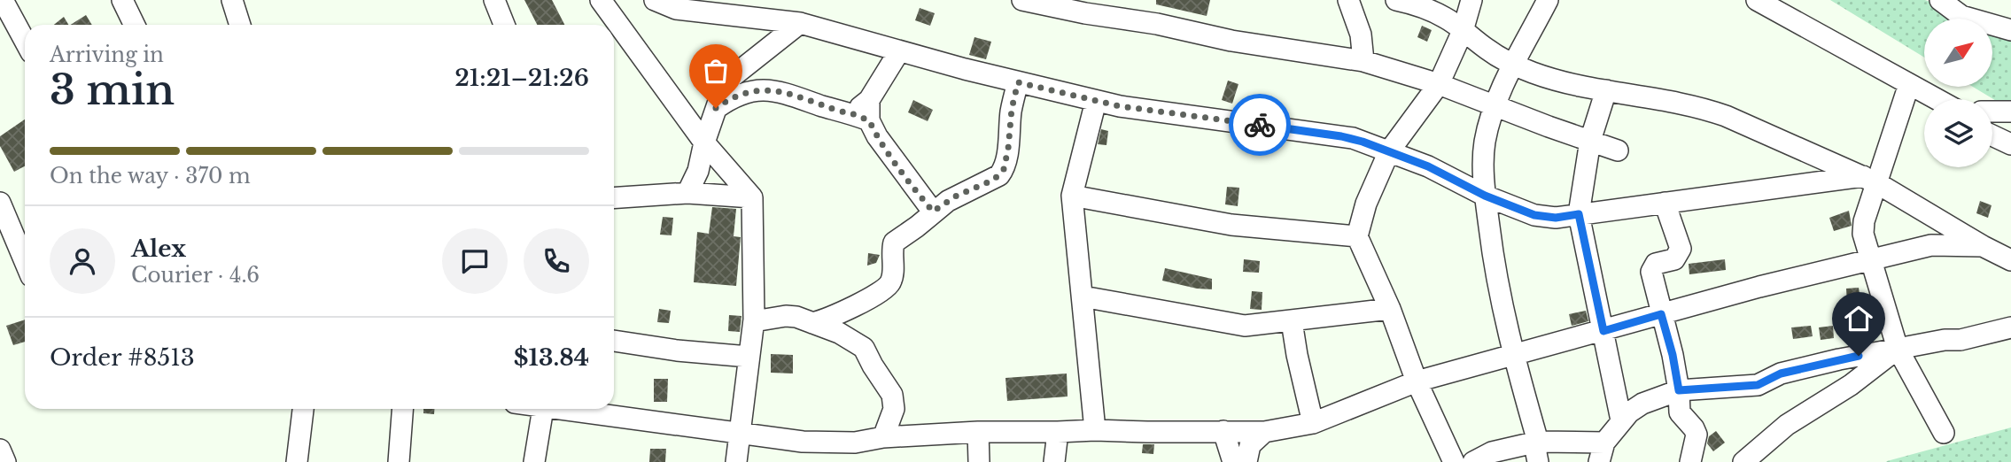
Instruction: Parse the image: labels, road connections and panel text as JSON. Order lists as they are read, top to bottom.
{
  "north": "top right",
  "page": {
    "heading": ["3 min", "Arriving in", "21:21–21:26"],
    "panel": [
      "Alex",
      "Courier · 4.6",
      "Order #8513",
      "$13.84"
    ],
    "bar": "On the way · 370 m"
  }
}
